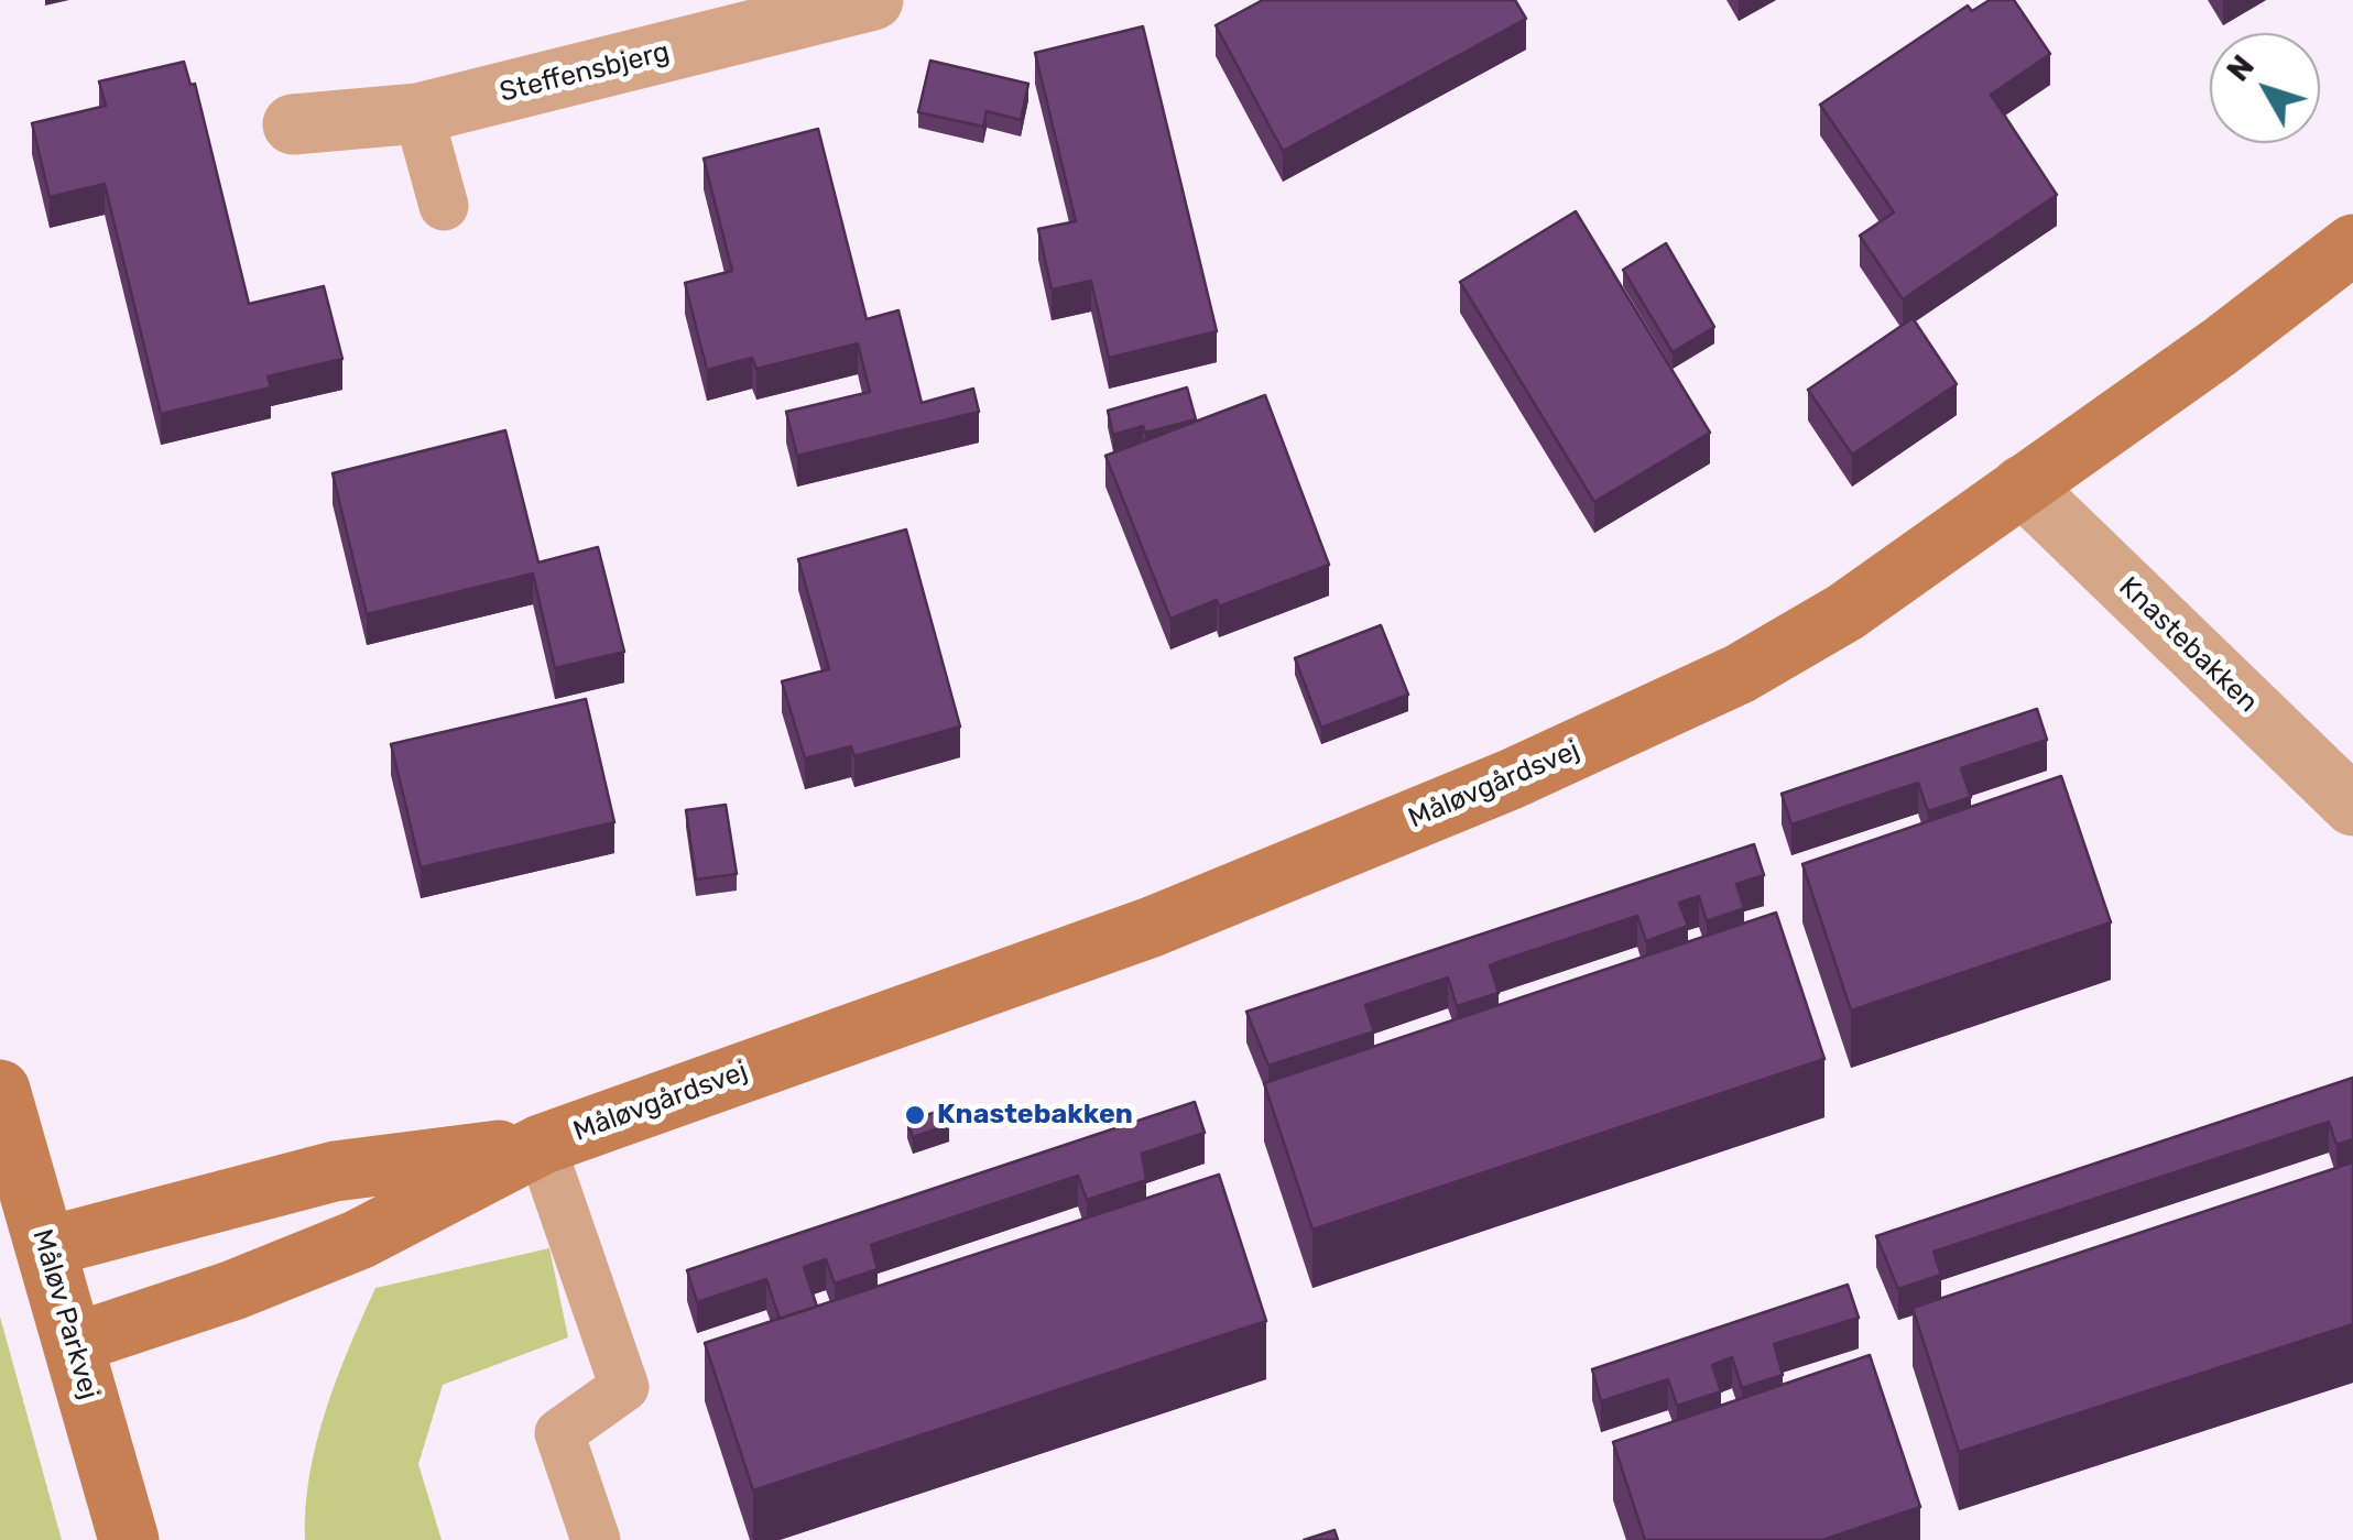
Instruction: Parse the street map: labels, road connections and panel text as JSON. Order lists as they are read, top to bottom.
{
  "streets": {
    "street": [
      "Steffensbjerg",
      "Knastebakken",
      "Måløvgårdsvej",
      "Måløv Parkvej"
    ]
  },
  "crossings": [
    ["Knastebakken", "Måløvgårdsvej"],
    ["Måløvgårdsvej", "Måløv Parkvej"]
  ],
  "places": ["Knastebakken"],
  "north": "top left"
}
